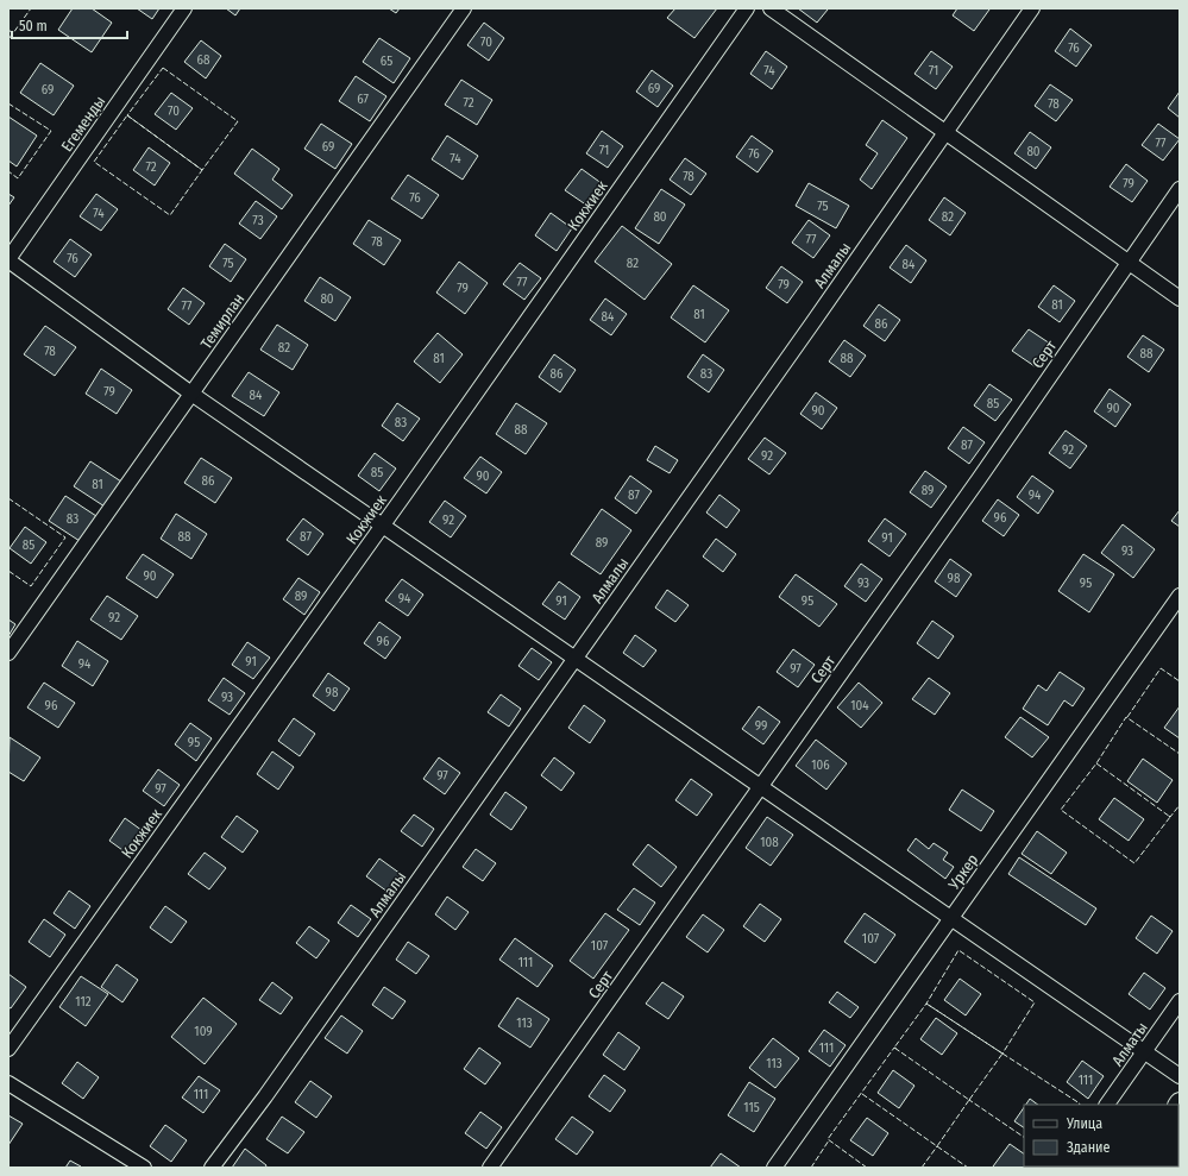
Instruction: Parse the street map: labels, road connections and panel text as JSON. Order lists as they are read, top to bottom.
{
  "streets": {
    "street": [
      "Егеменды",
      "Кокжиек",
      "Алмалы",
      "Темирлан",
      "Серт",
      "Уркер",
      "Алматы"
    ]
  },
  "house_numbers": [
    "70",
    "76",
    "68",
    "65",
    "74",
    "71",
    "69",
    "69",
    "67",
    "72",
    "78",
    "70",
    "77",
    "69",
    "71",
    "80",
    "76",
    "74",
    "72",
    "78",
    "79",
    "76",
    "75",
    "74",
    "80",
    "82",
    "73",
    "77",
    "78",
    "76",
    "75",
    "82",
    "84",
    "77",
    "79",
    "79",
    "80",
    "81",
    "77",
    "81",
    "84",
    "86",
    "82",
    "78",
    "88",
    "81",
    "88",
    "86",
    "83",
    "79",
    "84",
    "85",
    "90",
    "90",
    "83",
    "88",
    "87",
    "92",
    "92",
    "85",
    "90",
    "86",
    "81",
    "89",
    "87",
    "94",
    "96",
    "83",
    "92",
    "88",
    "87",
    "91",
    "89",
    "85",
    "93",
    "90",
    "98",
    "93",
    "95",
    "89",
    "94",
    "91",
    "95",
    "92",
    "96",
    "91",
    "94",
    "97",
    "98",
    "93",
    "96",
    "104",
    "99",
    "95",
    "106",
    "97",
    "97",
    "108",
    "107",
    "107",
    "111",
    "112",
    "113",
    "109",
    "111",
    "113",
    "111",
    "111",
    "115"
  ],
  "legend": ["Улица", "Здание"],
  "scale_bar": "50 m"
}
